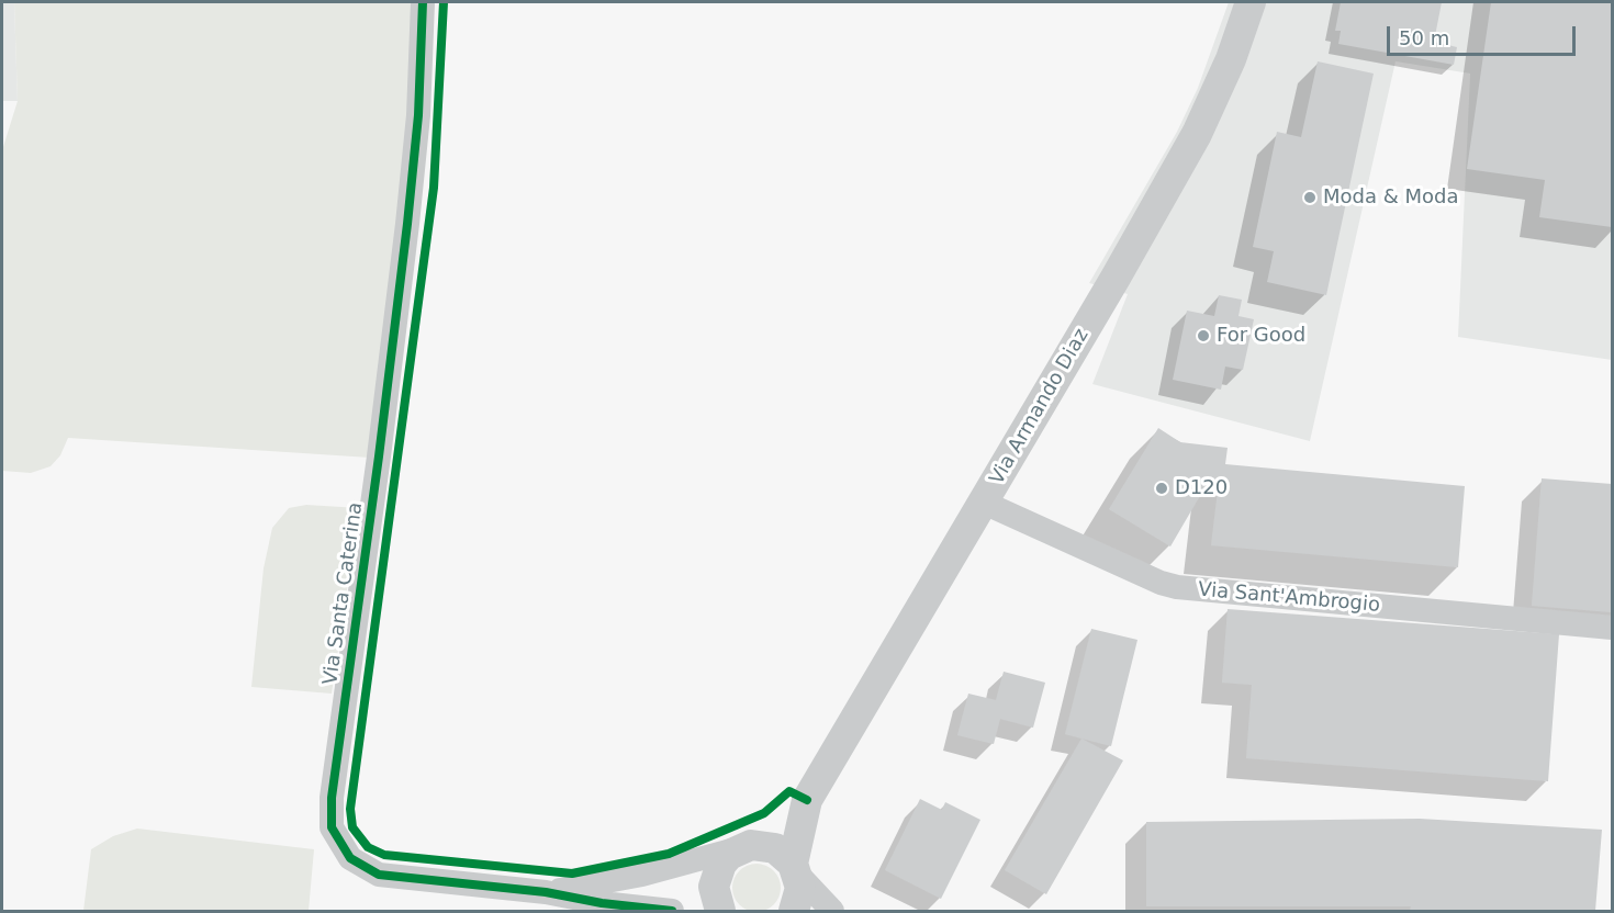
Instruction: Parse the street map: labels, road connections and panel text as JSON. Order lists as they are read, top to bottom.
{
  "streets": {
    "street": ["Via Armando Diaz", "Via Santa Caterina", "Via Sant'Ambrogio"]
  },
  "crossings": [
    ["Via Armando Diaz", "Via Santa Caterina"],
    ["Via Armando Diaz", "Via Sant'Ambrogio"]
  ],
  "places": ["Moda & Moda", "For Good", "D120"],
  "scale_bar": "50 m"
}
